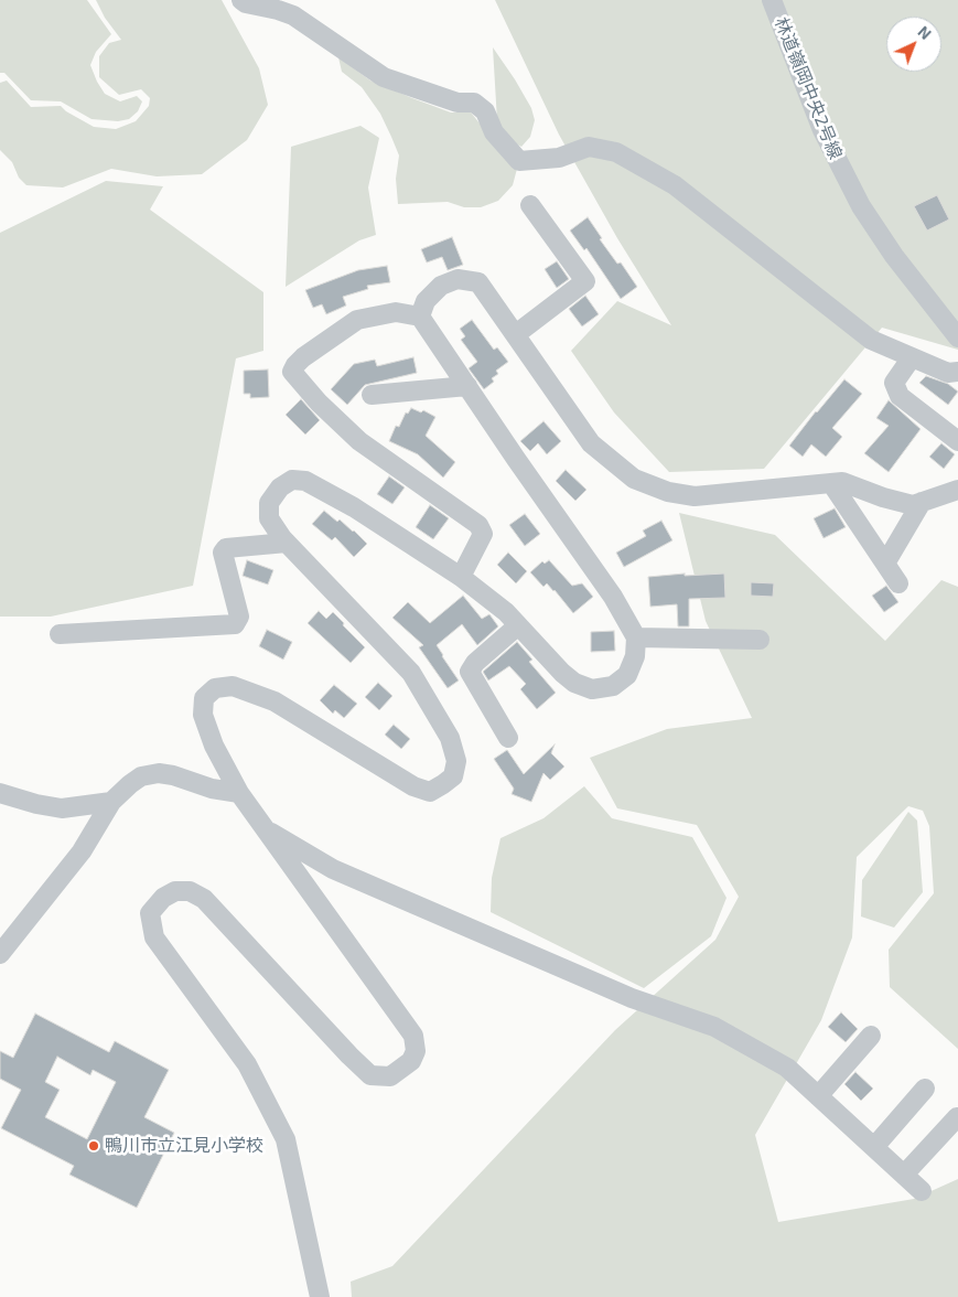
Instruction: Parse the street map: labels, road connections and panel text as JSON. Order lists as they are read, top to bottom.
{
  "streets": {
    "street": ["林道嶺岡中央2号線"]
  },
  "places": ["鴨川市立江見小学校"],
  "north": "top right"
}
